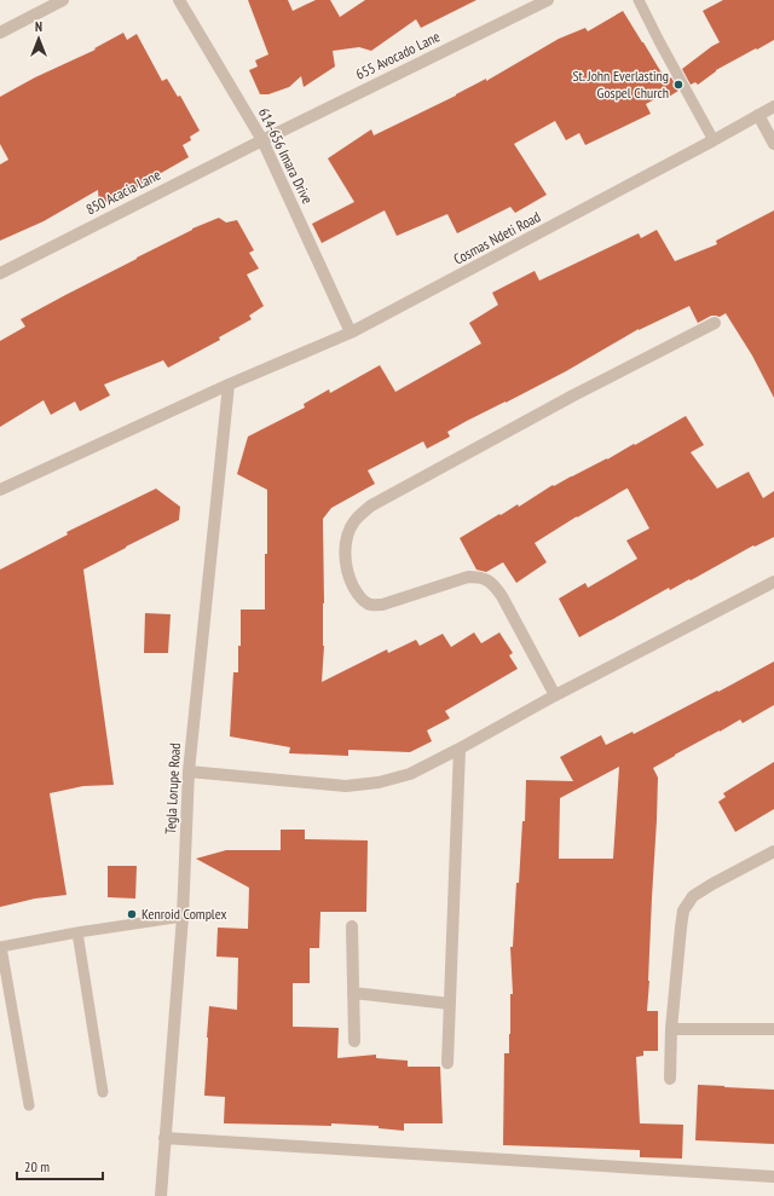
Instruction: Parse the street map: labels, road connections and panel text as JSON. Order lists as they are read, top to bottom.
{
  "streets": {
    "street": [
      "655 Avocado Lane",
      "614-656 Imara Drive",
      "850 Acacia Lane",
      "Cosmas Ndeti Road",
      "Tegla Lorupe Road"
    ]
  },
  "crossings": [
    ["655 Avocado Lane", "614-656 Imara Drive"],
    ["655 Avocado Lane", "850 Acacia Lane"],
    ["614-656 Imara Drive", "850 Acacia Lane"],
    ["614-656 Imara Drive", "Cosmas Ndeti Road"],
    ["Cosmas Ndeti Road", "Tegla Lorupe Road"]
  ],
  "places": ["St. John Everlasting Gospel Church", "Kenroid Complex"],
  "scale_bar": "20 m",
  "north": "top"
}
